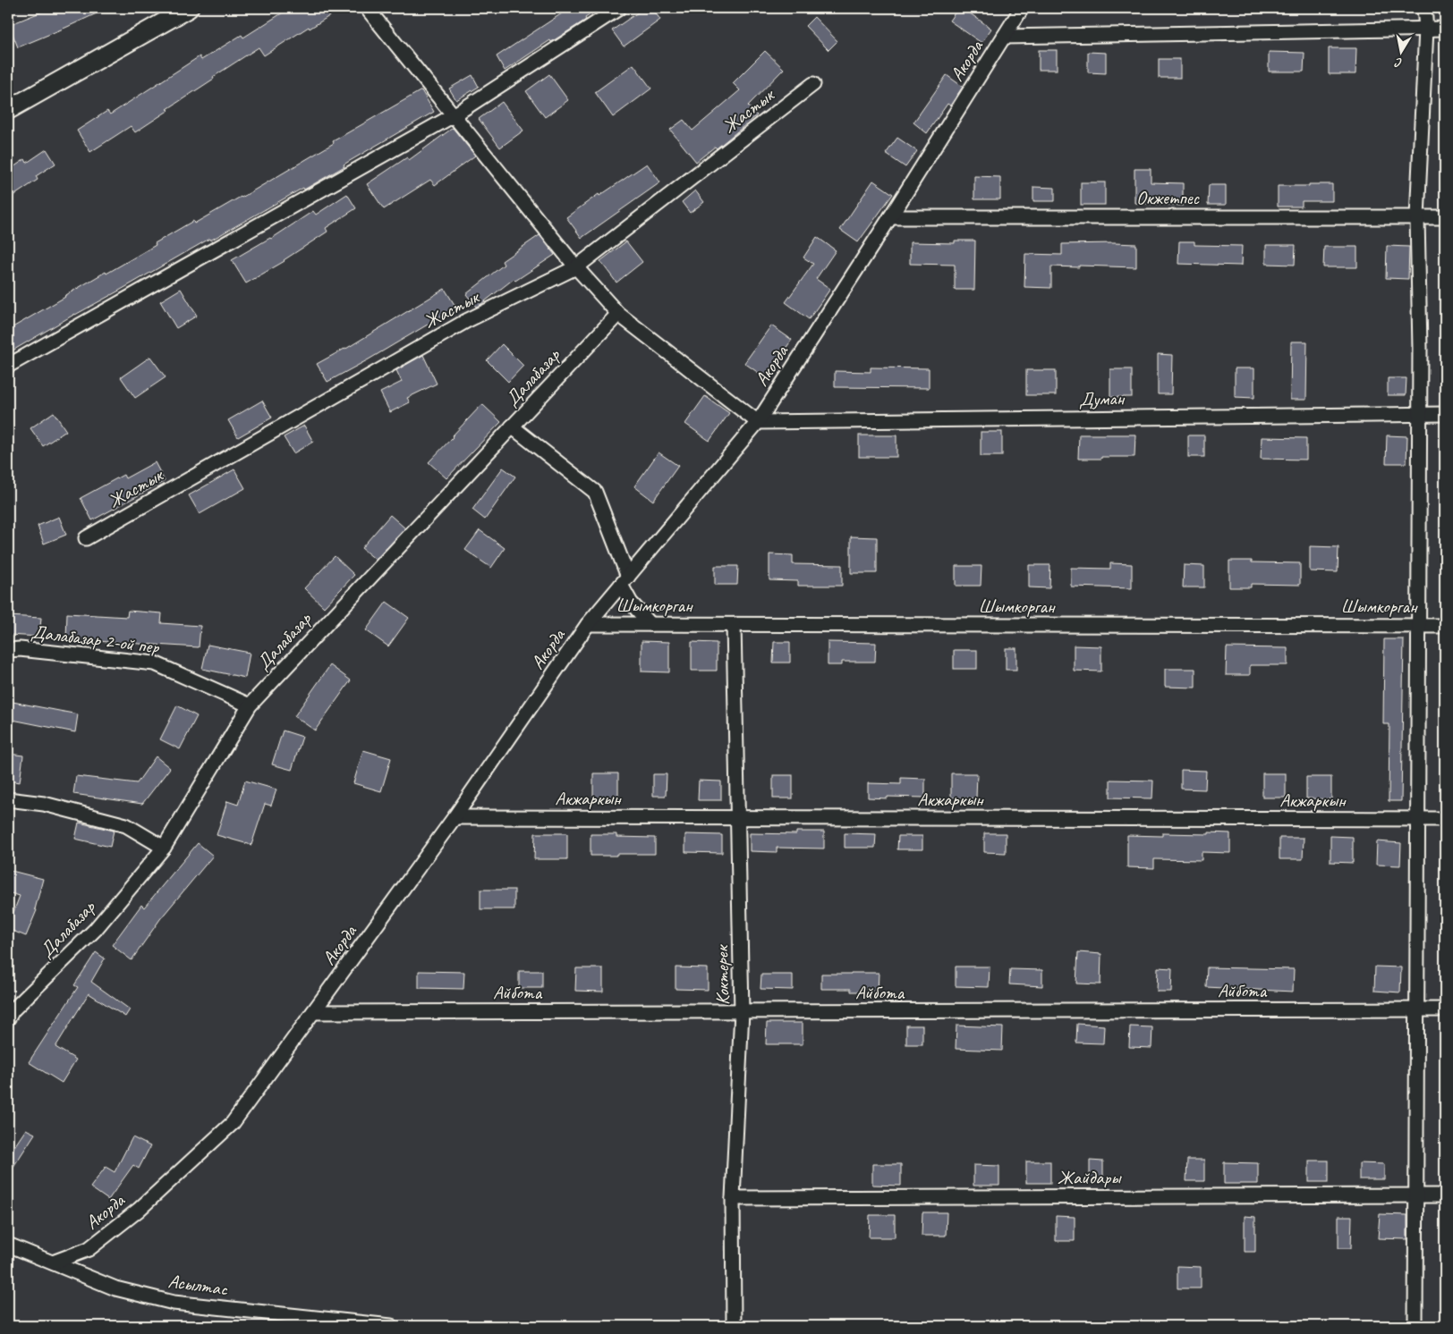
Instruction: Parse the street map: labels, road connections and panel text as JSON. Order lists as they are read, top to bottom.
{
  "streets": {
    "street": [
      "Акорда",
      "Жастык",
      "Окжетпес",
      "Далабазар",
      "Думан",
      "Шымкорган",
      "Далабазар 2-ой пер",
      "Акжаркын",
      "Коктерек",
      "Айбота",
      "Жайдары",
      "Асылтас"
    ]
  },
  "crossings": [
    ["Акорда", "Окжетпес"],
    ["Акорда", "Думан"],
    ["Акорда", "Шымкорган"],
    ["Акорда", "Акжаркын"],
    ["Акорда", "Айбота"],
    ["Акорда", "Асылтас"],
    ["Далабазар", "Далабазар 2-ой пер"],
    ["Шымкорган", "Коктерек"],
    ["Акжаркын", "Коктерек"],
    ["Коктерек", "Айбота"],
    ["Коктерек", "Жайдары"]
  ],
  "north": "bottom"
}
